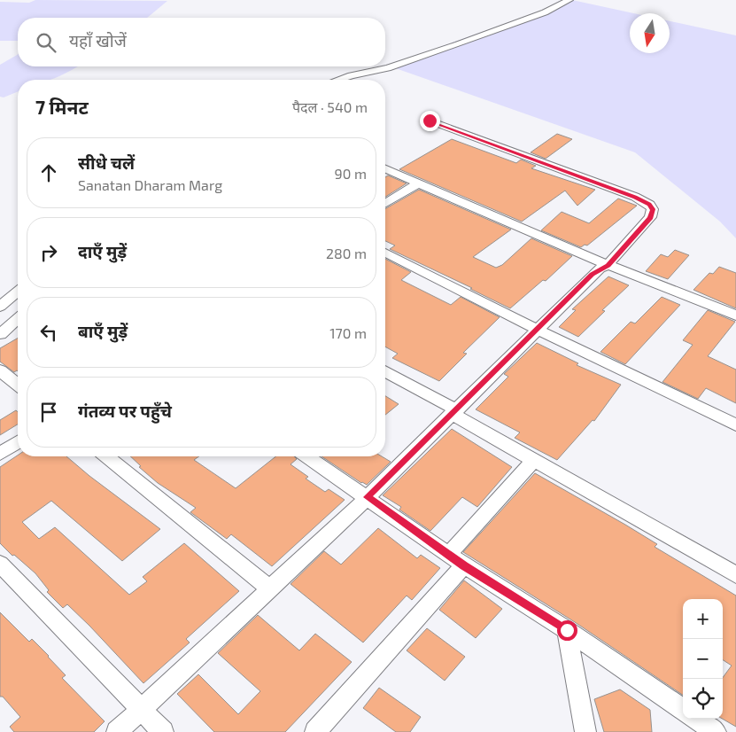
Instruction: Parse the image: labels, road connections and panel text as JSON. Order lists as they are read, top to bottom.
{
  "north": "bottom",
  "page": {
    "search": "यहाँ खोजें",
    "heading": ["7 मिनट", "पैदल · 540 m"],
    "list": [
      ["सीधे चलें", "Sanatan Dharam Marg", "90 m"],
      ["दाएँ मुड़ें", "280 m"],
      ["बाएँ मुड़ें", "170 m"],
      "गंतव्य पर पहुँचे"
    ],
    "map_buttons": ["+", "−"]
  }
}
